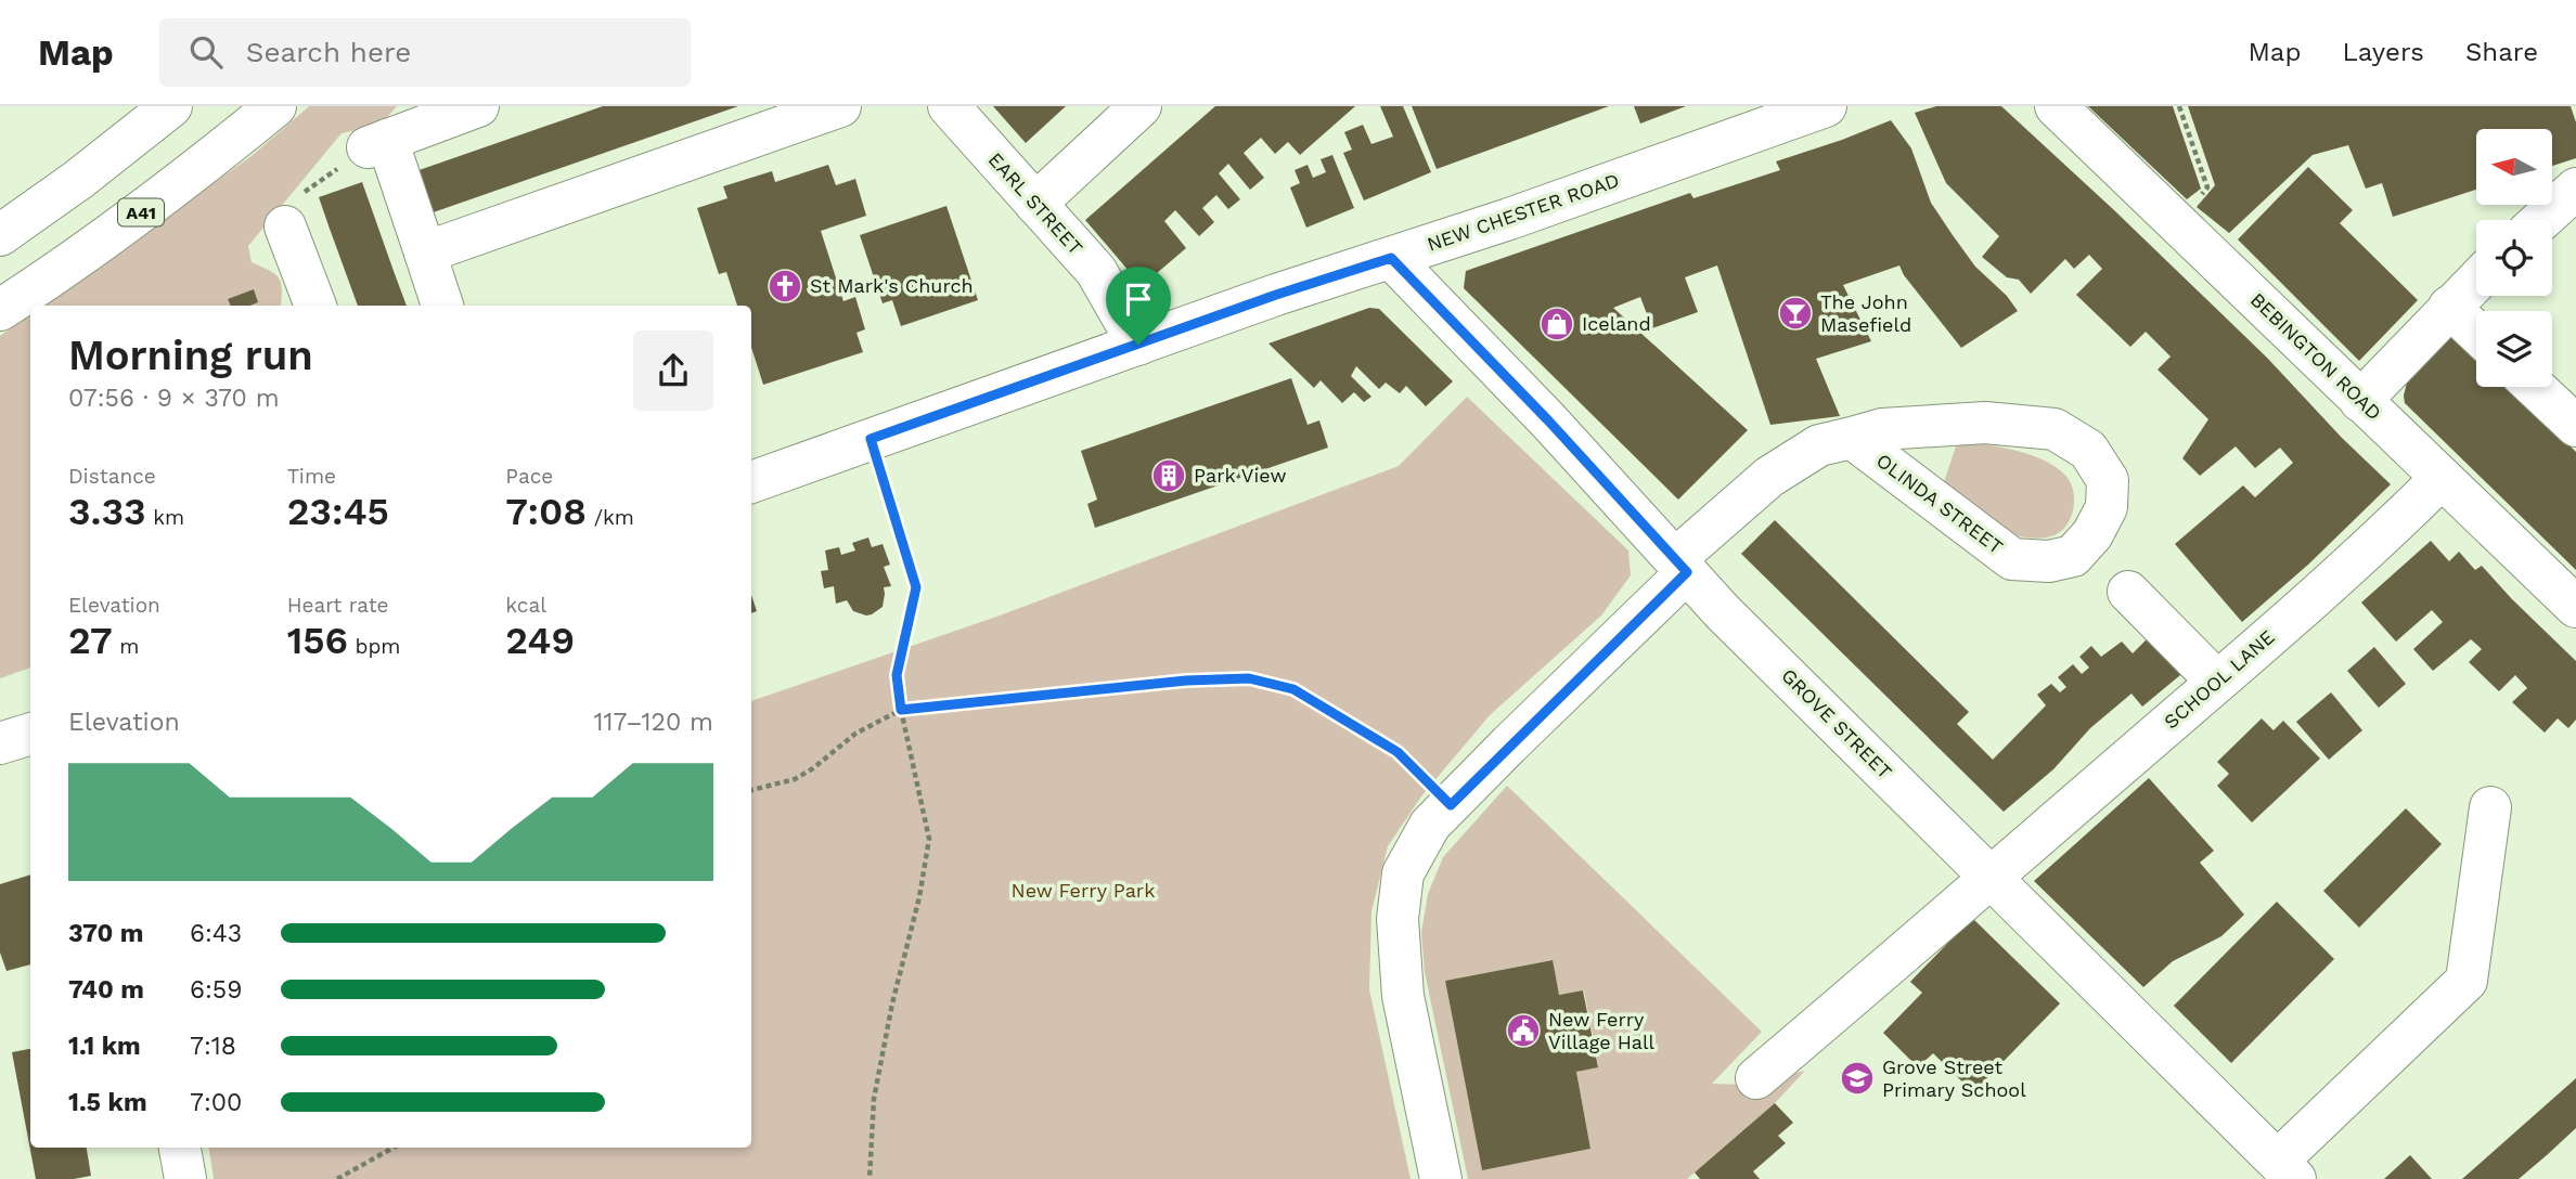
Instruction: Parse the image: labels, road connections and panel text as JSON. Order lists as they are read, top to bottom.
{
  "streets": {
    "main road": [
      "EARL STREET",
      "A41",
      "NEW CHESTER ROAD",
      "BEBINGTON ROAD",
      "OLINDA STREET",
      "SCHOOL LANE",
      "GROVE STREET"
    ]
  },
  "crossings": [
    ["EARL STREET", "NEW CHESTER ROAD"],
    ["NEW CHESTER ROAD", "GROVE STREET"],
    ["BEBINGTON ROAD", "SCHOOL LANE"],
    ["OLINDA STREET", "GROVE STREET"],
    ["SCHOOL LANE", "GROVE STREET"]
  ],
  "parks": ["New Ferry Park"],
  "places": {
    "church": ["St Mark's Church"],
    "bar": ["The John Masefield"],
    "shop": ["Iceland"],
    "building": ["Park View"],
    "public building": ["New Ferry Village Hall"],
    "school or university": ["Grove Street Primary School"]
  },
  "north": "left",
  "page": {
    "header": "Map",
    "search": "Search here",
    "nav": ["Map", "Layers", "Share"],
    "heading": ["Morning run", "07:56 · 9 × 370 m"],
    "stats": [
      ["Distance", "3.33 km"],
      ["Time", "23:45"],
      ["Pace", "7:08 /km"],
      ["Elevation", "27 m"],
      ["Heart rate", "156 bpm"],
      ["kcal", "249"]
    ],
    "chart": ["Elevation", "117–120 m"],
    "list": [
      {
        "name": "370 m",
        "note": "6:43"
      },
      {
        "name": "740 m",
        "note": "6:59"
      },
      {
        "name": "1.1 km",
        "note": "7:18"
      },
      {
        "name": "1.5 km",
        "note": "7:00"
      }
    ]
  }
}
